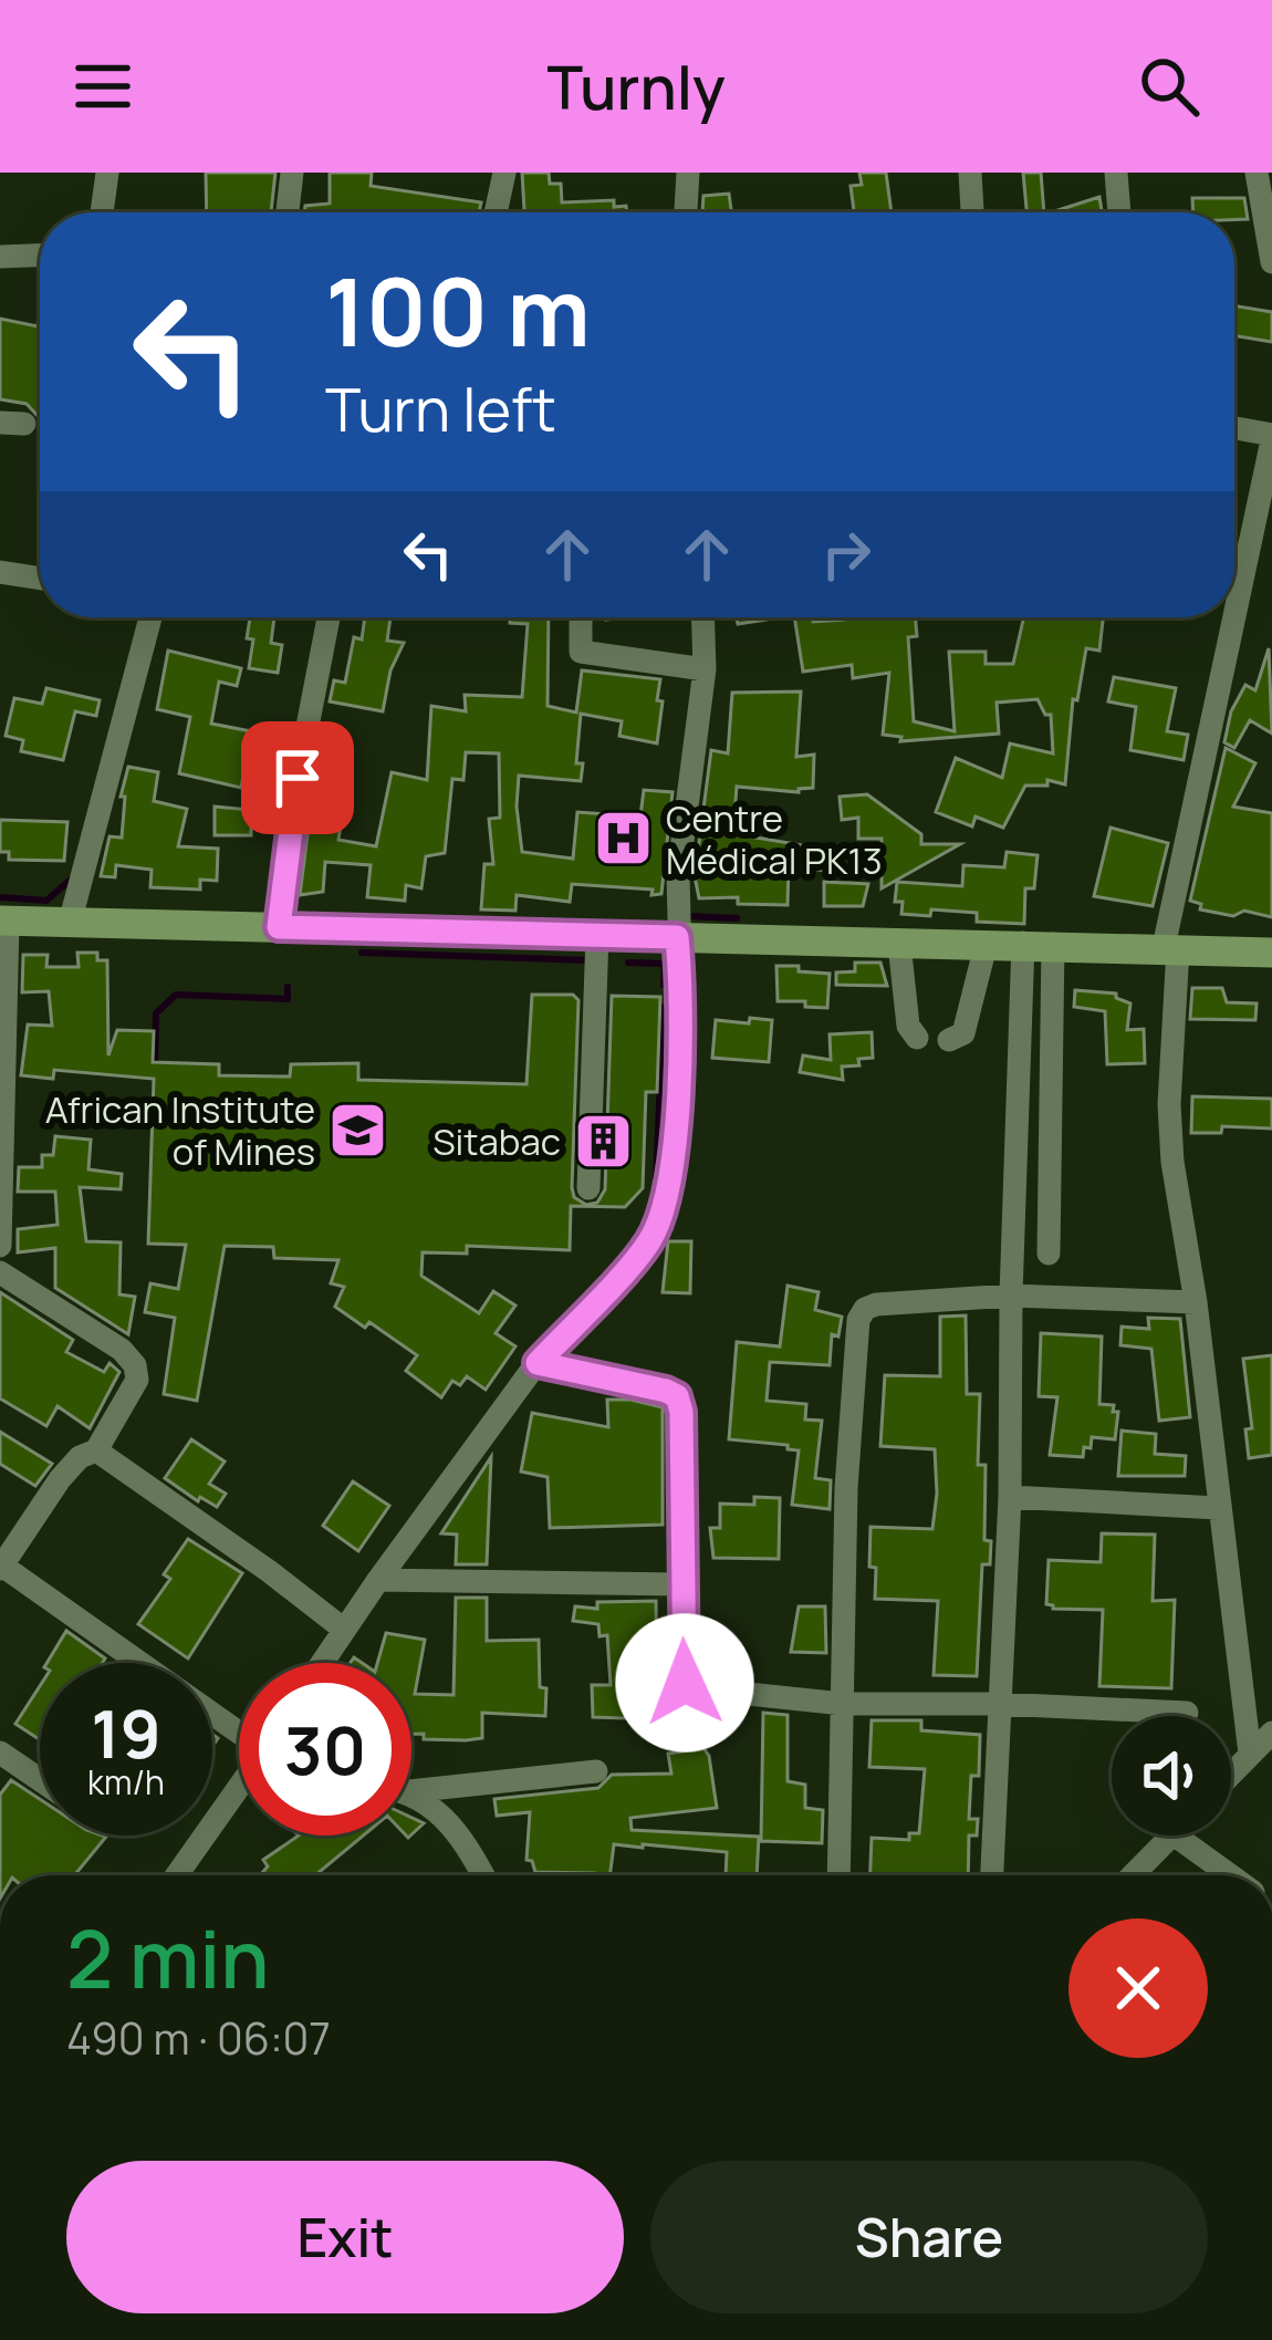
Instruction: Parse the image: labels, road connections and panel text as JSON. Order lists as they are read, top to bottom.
{
  "places": {
    "hospital": ["Centre Médical PK13"],
    "school or university": ["African Institute of Mines"],
    "building": ["Sitabac"]
  },
  "page": {
    "header": "Turnly",
    "turn": ["100 m", "Turn left"],
    "speed": "19 km/h",
    "limit": "30",
    "heading": ["2 min", "490 m · 06:07"],
    "buttons": ["Exit", "Share"]
  }
}
